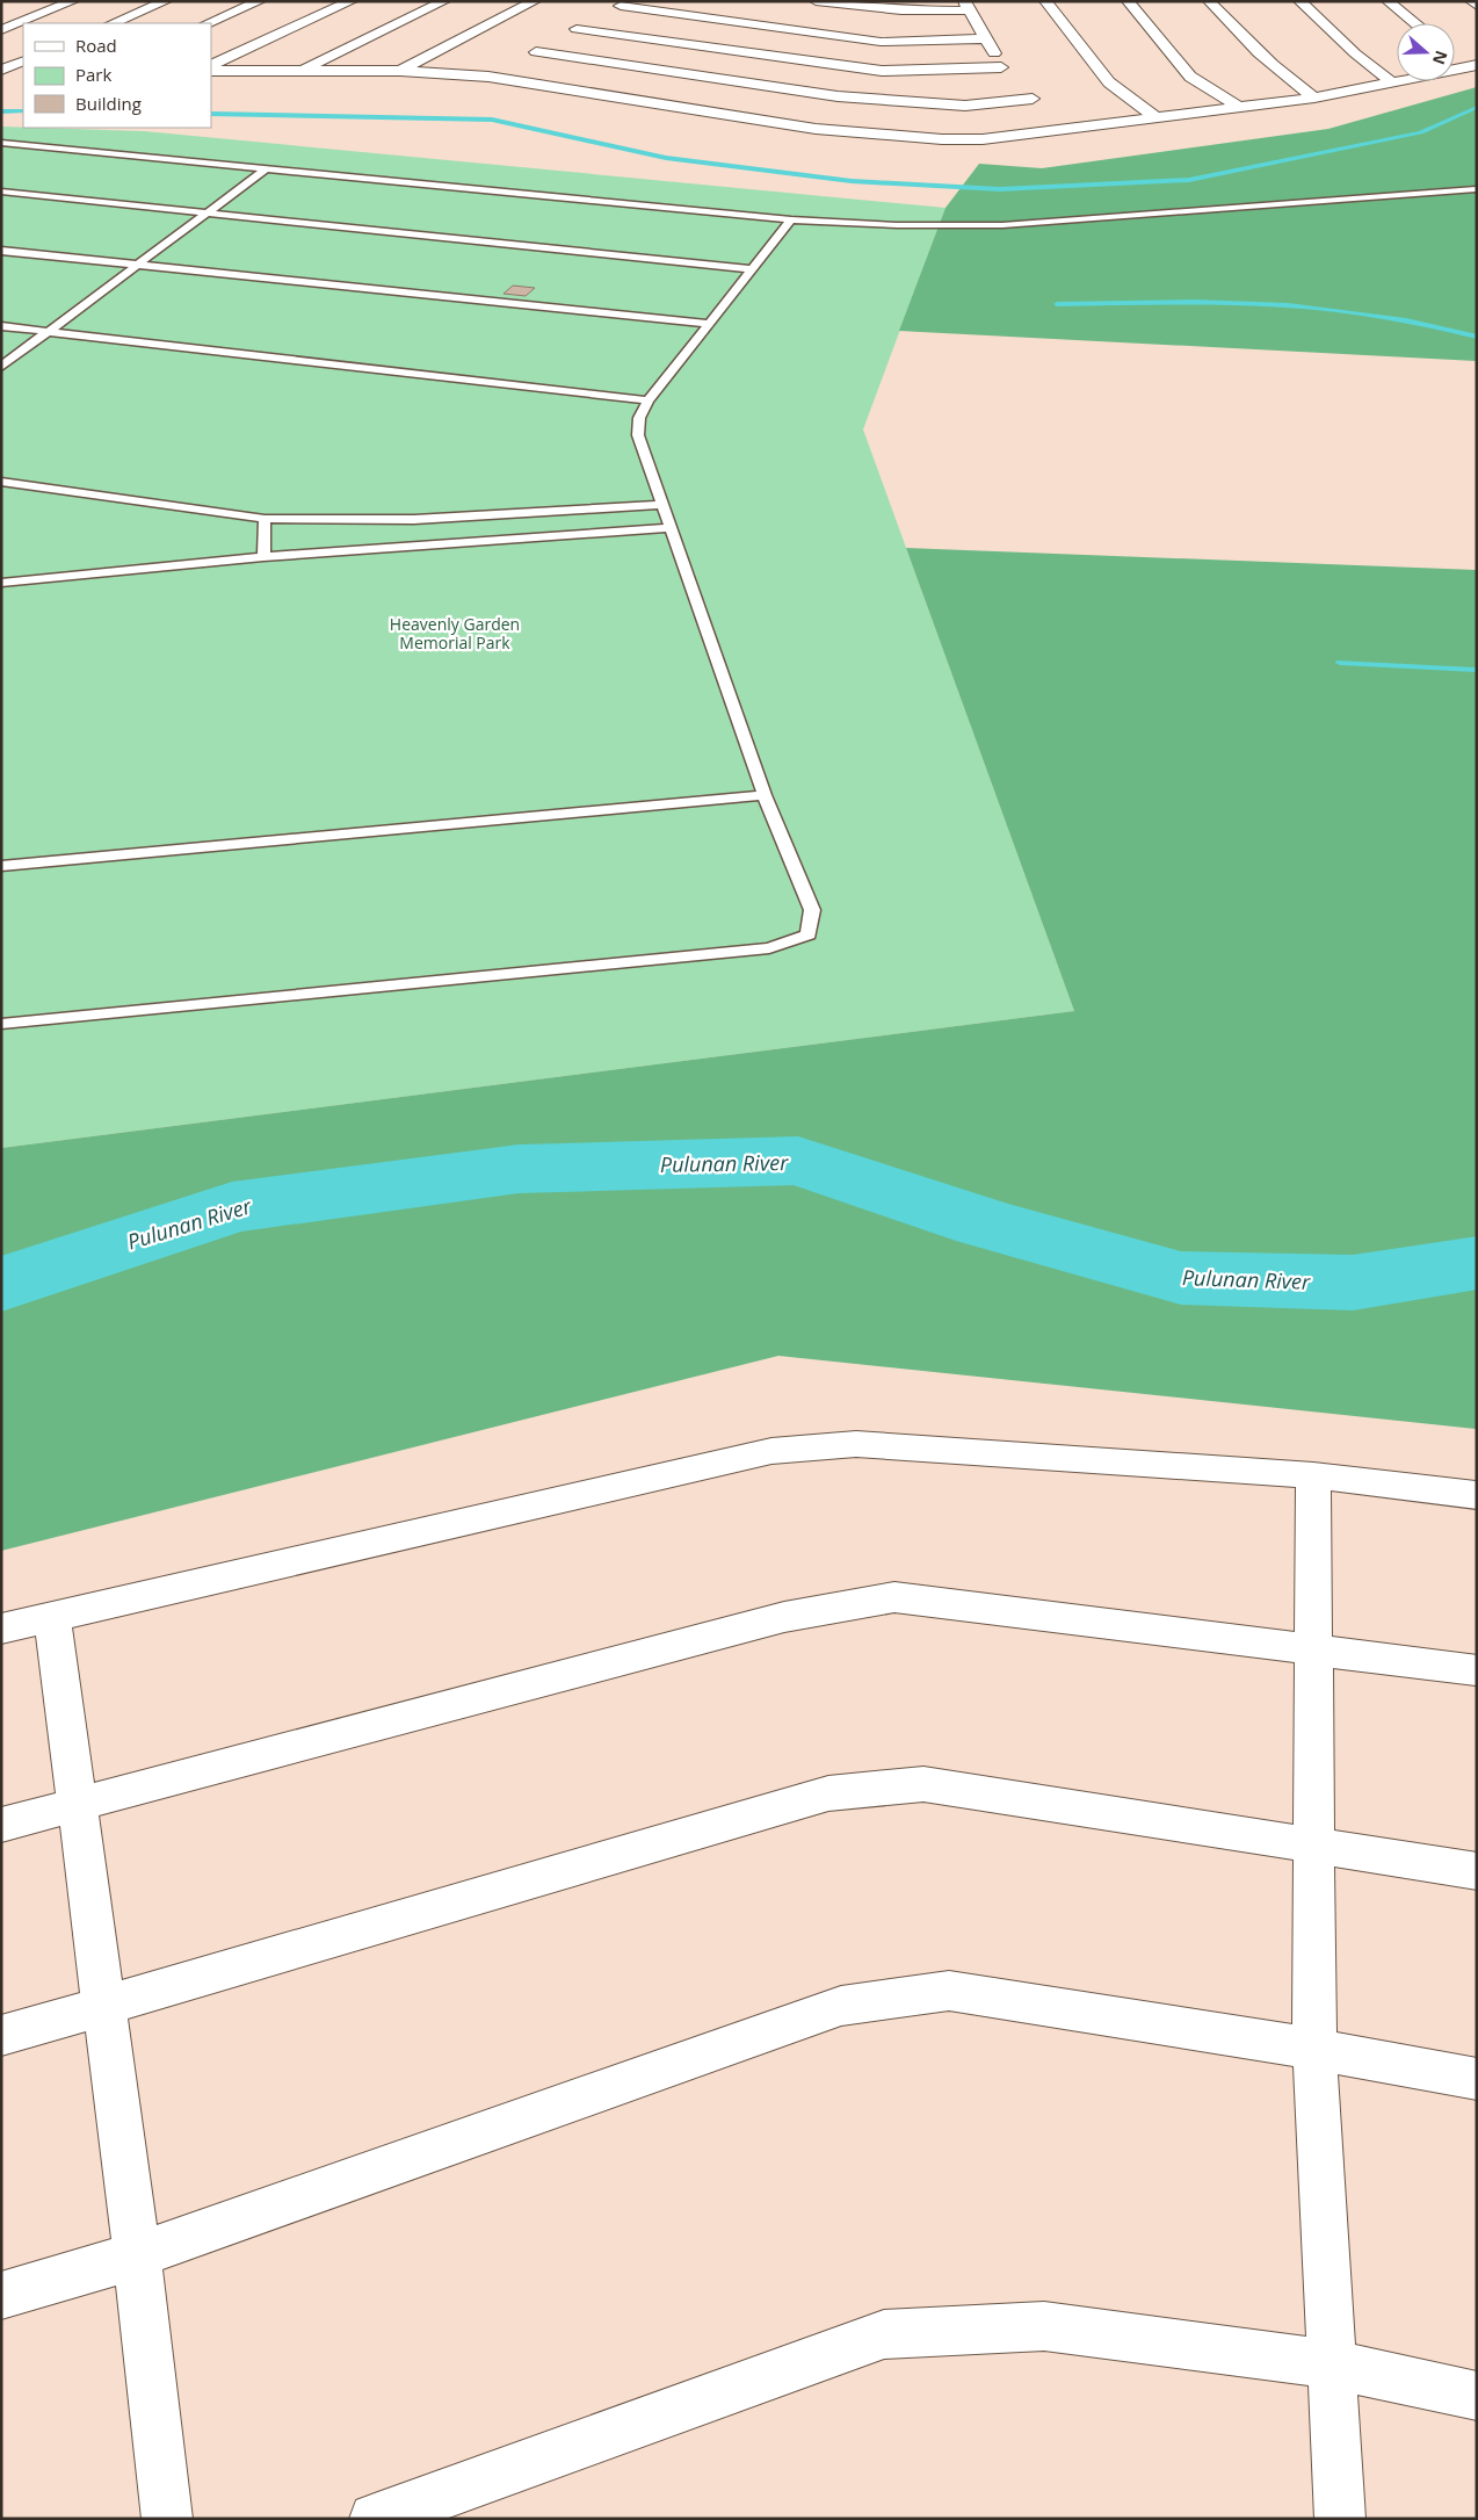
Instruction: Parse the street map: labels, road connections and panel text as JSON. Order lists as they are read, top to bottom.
{
  "water": ["Pulunan River"],
  "parks": ["Heavenly Garden Memorial Park"],
  "legend": ["Road", "Park", "Building"],
  "north": "right"
}
